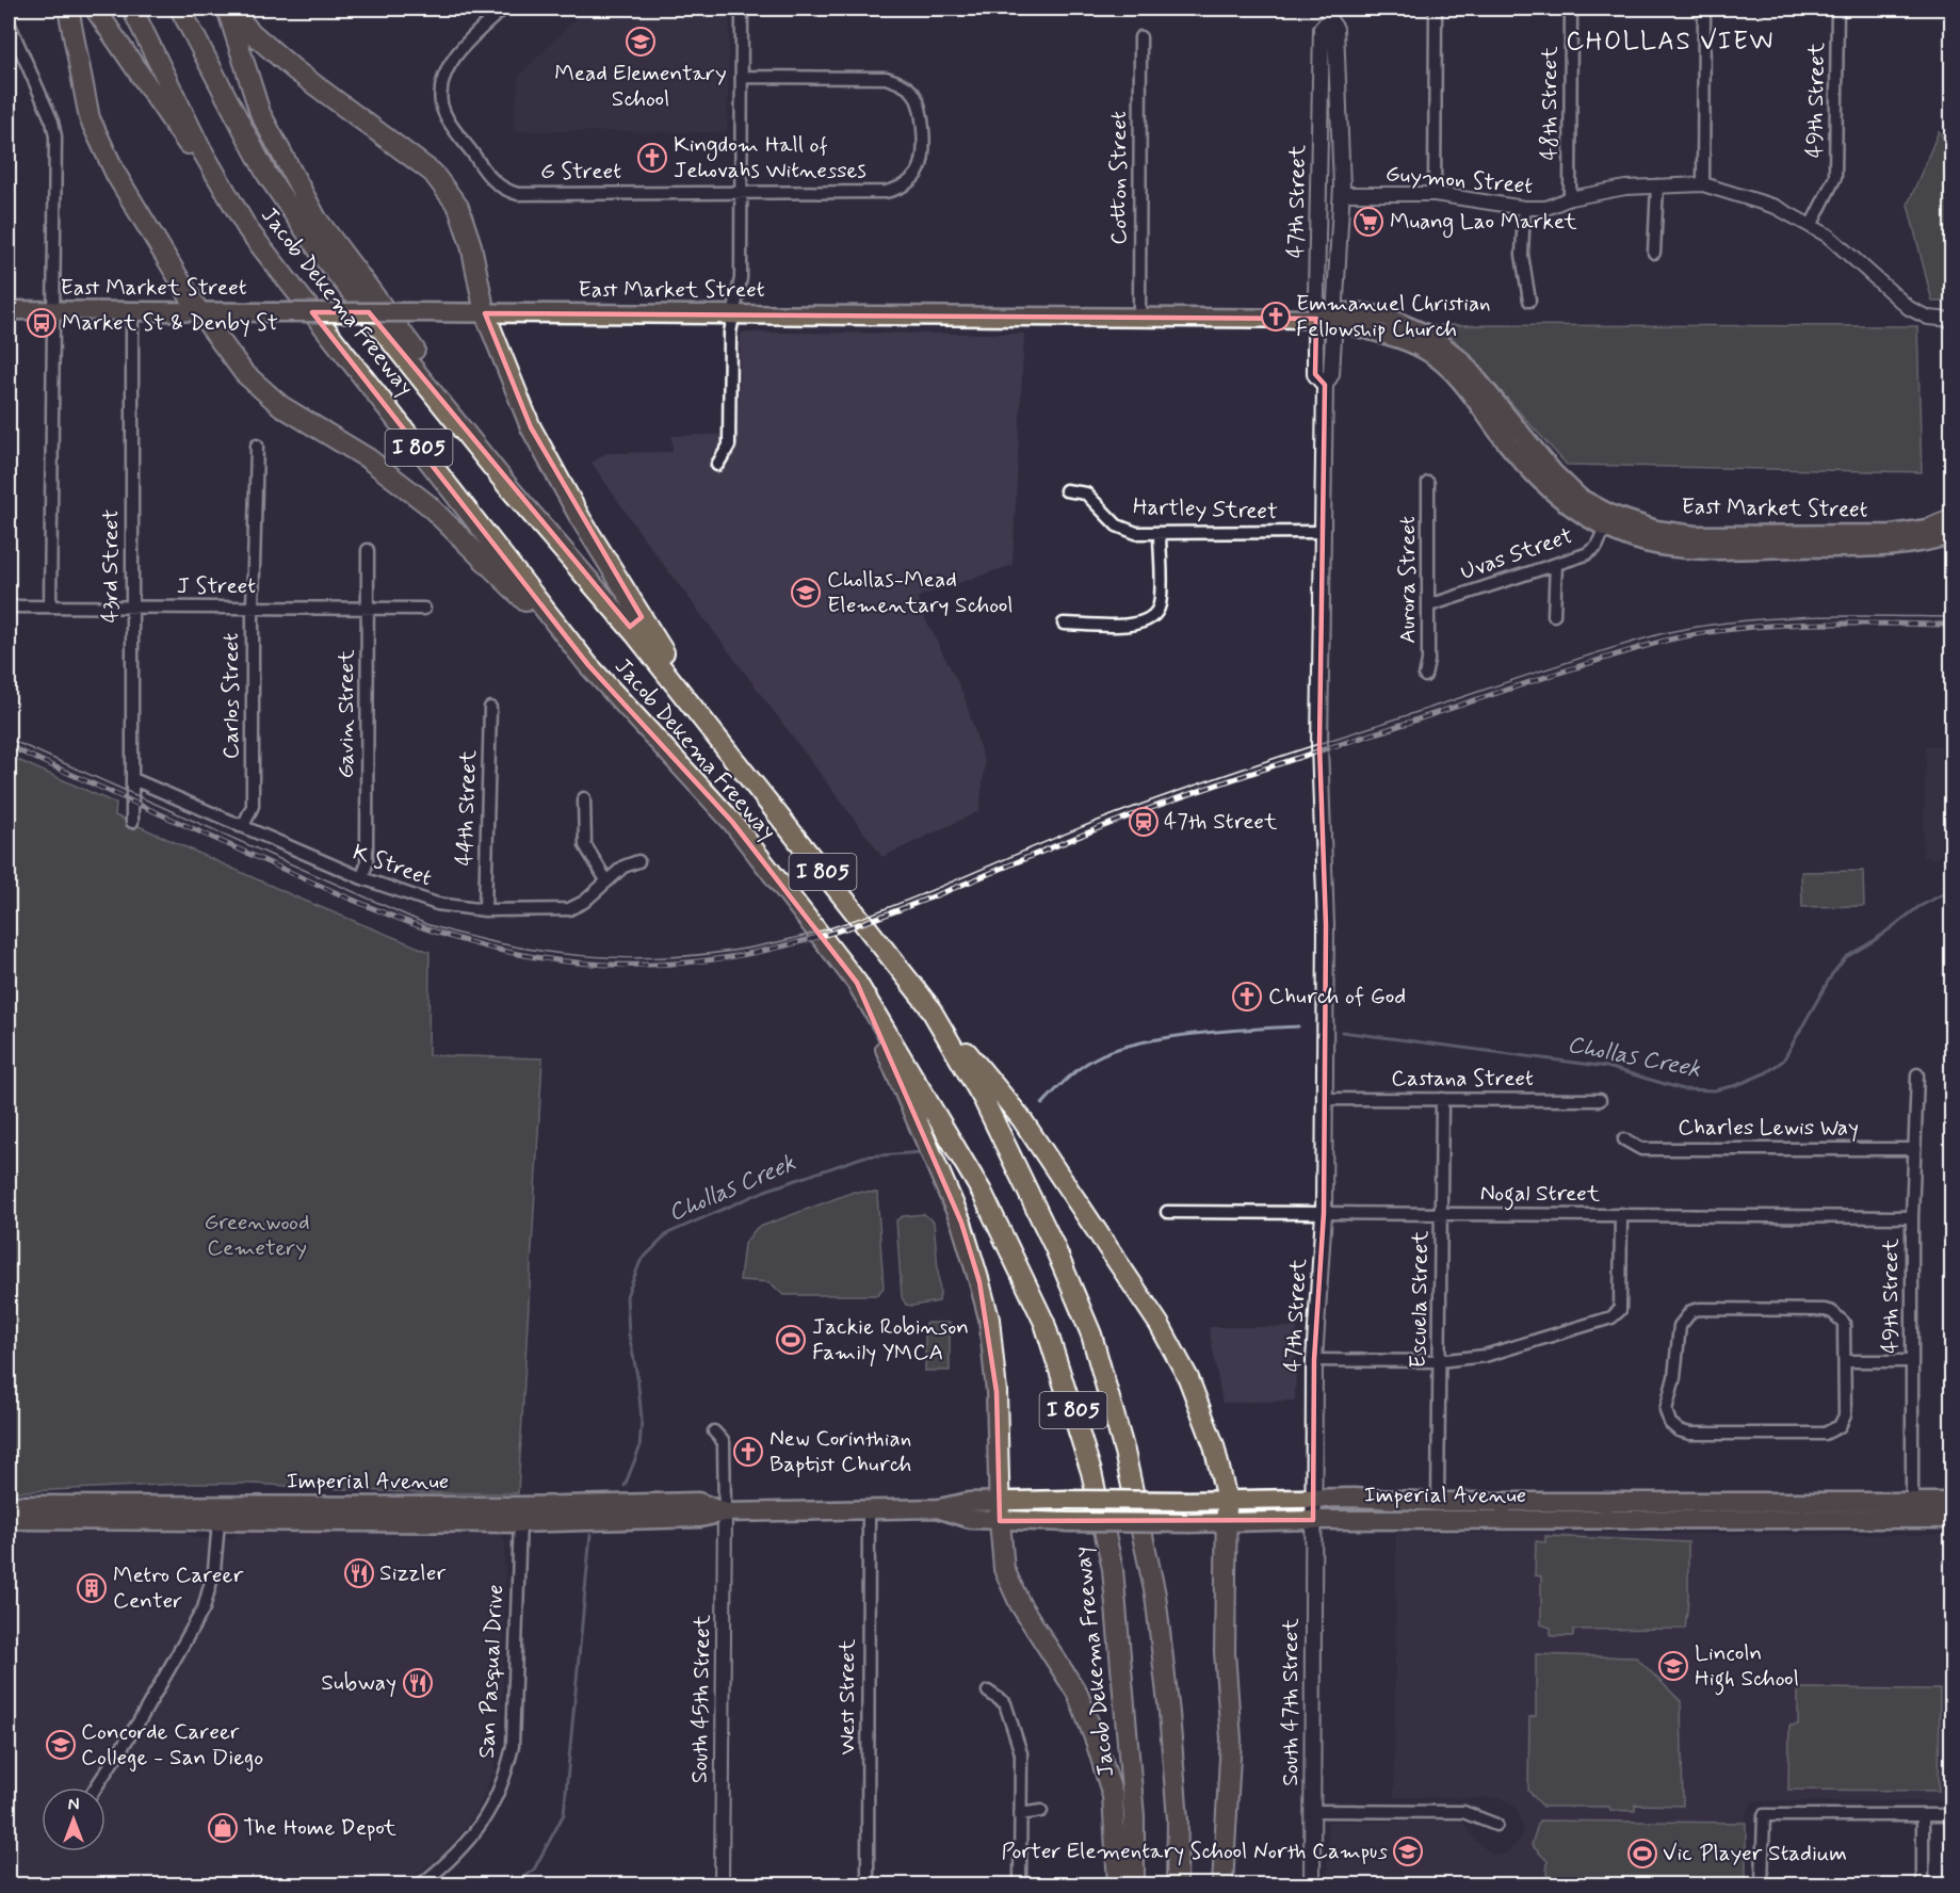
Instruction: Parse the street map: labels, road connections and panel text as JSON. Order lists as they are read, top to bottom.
{
  "streets": {
    "highway": ["Jacob Dekema Freeway", "I 805"],
    "main road": [
      "47th Street",
      "East Market Street",
      "Imperial Avenue",
      "South 47th Street"
    ],
    "street": [
      "49th Street",
      "48th Street",
      "G Street",
      "Cotton Street",
      "Guymon Street",
      "Hartley Street",
      "Uvas Street",
      "43rd Street",
      "Aurora Street",
      "J Street",
      "Carlos Street",
      "Gavin Street",
      "44th Street",
      "K Street",
      "Castana Street",
      "Charles Lewis Way",
      "Nogal Street",
      "Escuela Street",
      "San Pasqual Drive",
      "West Street",
      "South 45th Street"
    ]
  },
  "crossings": [
    ["49th Street", "Guymon Street"],
    ["49th Street", "Charles Lewis Way"],
    ["49th Street", "Nogal Street"],
    ["49th Street", "Imperial Avenue"],
    ["48th Street", "Guymon Street"],
    ["Cotton Street", "East Market Street"],
    ["Guymon Street", "47th Street"],
    ["47th Street", "East Market Street"],
    ["47th Street", "Hartley Street"],
    ["47th Street", "Castana Street"],
    ["47th Street", "Nogal Street"],
    ["47th Street", "Imperial Avenue"],
    ["47th Street", "South 47th Street"],
    ["East Market Street", "Uvas Street"],
    ["East Market Street", "43rd Street"],
    ["Uvas Street", "Aurora Street"],
    ["43rd Street", "J Street"],
    ["43rd Street", "K Street"],
    ["J Street", "Carlos Street"],
    ["J Street", "Gavin Street"],
    ["Carlos Street", "K Street"],
    ["Gavin Street", "K Street"],
    ["44th Street", "K Street"],
    ["Castana Street", "Escuela Street"],
    ["Nogal Street", "Escuela Street"],
    ["Escuela Street", "Imperial Avenue"],
    ["Imperial Avenue", "San Pasqual Drive"],
    ["Imperial Avenue", "West Street"],
    ["Imperial Avenue", "South 45th Street"],
    ["Imperial Avenue", "South 47th Street"]
  ],
  "districts": ["CHOLLAS VIEW"],
  "water": ["Chollas Creek"],
  "parks": ["Greenwood Cemetery"],
  "places": {
    "school or university": [
      "Mead Elementary School",
      "Chollas-Mead Elementary School",
      "Lincoln High School",
      "Concorde Career College - San Diego",
      "Porter Elementary School North Campus"
    ],
    "church": [
      "Kingdom Hall of Jehovahs Witnesses",
      "Emmanuel Christian Fellowship Church",
      "Church of God",
      "New Corinthian Baptist Church"
    ],
    "supermarket": ["Muang Lao Market"],
    "bus stop": ["Market St & Denby St"],
    "station": ["47th Street"],
    "sports": ["Jackie Robinson Family YMCA", "Vic Player Stadium"],
    "restaurant": ["Sizzler", "Subway"],
    "building": ["Metro Career Center"],
    "shop": ["The Home Depot"]
  },
  "north": "top"
}
